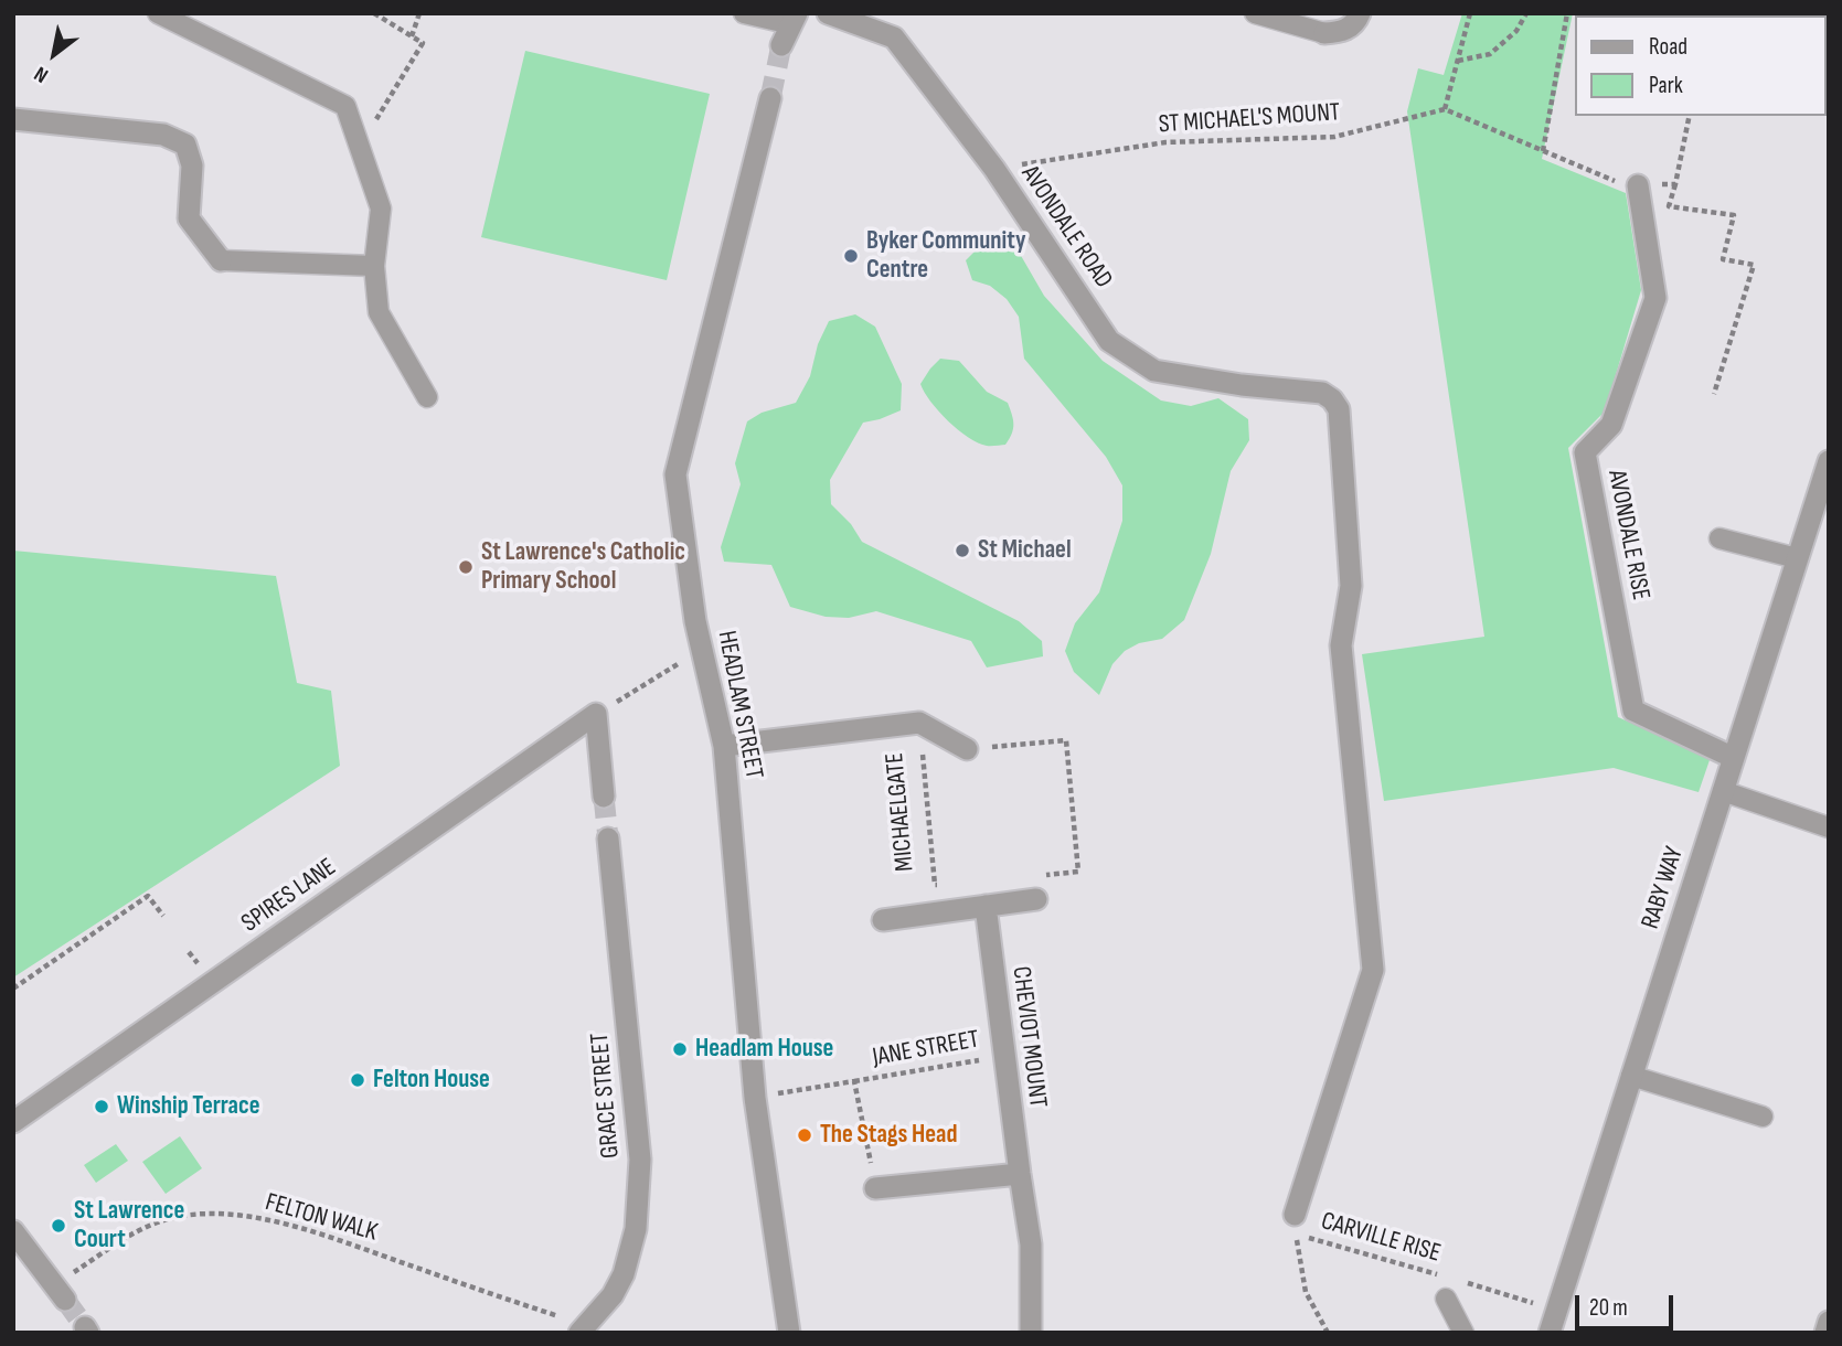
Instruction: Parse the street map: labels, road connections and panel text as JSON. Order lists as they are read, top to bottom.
{
  "streets": {
    "street": [
      "AVONDALE ROAD",
      "AVONDALE RISE",
      "HEADLAM STREET",
      "MICHAELGATE",
      "RABY WAY",
      "SPIRES LANE",
      "CHEVIOT MOUNT",
      "GRACE STREET"
    ],
    "path": [
      "ST MICHAEL'S MOUNT",
      "JANE STREET",
      "FELTON WALK",
      "CARVILLE RISE"
    ]
  },
  "crossings": [
    ["ST MICHAEL'S MOUNT", "AVONDALE ROAD"],
    ["AVONDALE RISE", "RABY WAY"],
    ["HEADLAM STREET", "MICHAELGATE"],
    ["HEADLAM STREET", "JANE STREET"],
    ["RABY WAY", "CARVILLE RISE"],
    ["CHEVIOT MOUNT", "JANE STREET"],
    ["GRACE STREET", "FELTON WALK"]
  ],
  "places": [
    "Byker Community Centre",
    "St Michael",
    "St Lawrence's Catholic Primary School",
    "Headlam House",
    "Felton House",
    "Winship Terrace",
    "The Stags Head",
    "St Lawrence Court"
  ],
  "legend": ["Road", "Park"],
  "scale_bar": "20 m",
  "north": "bottom left"
}
